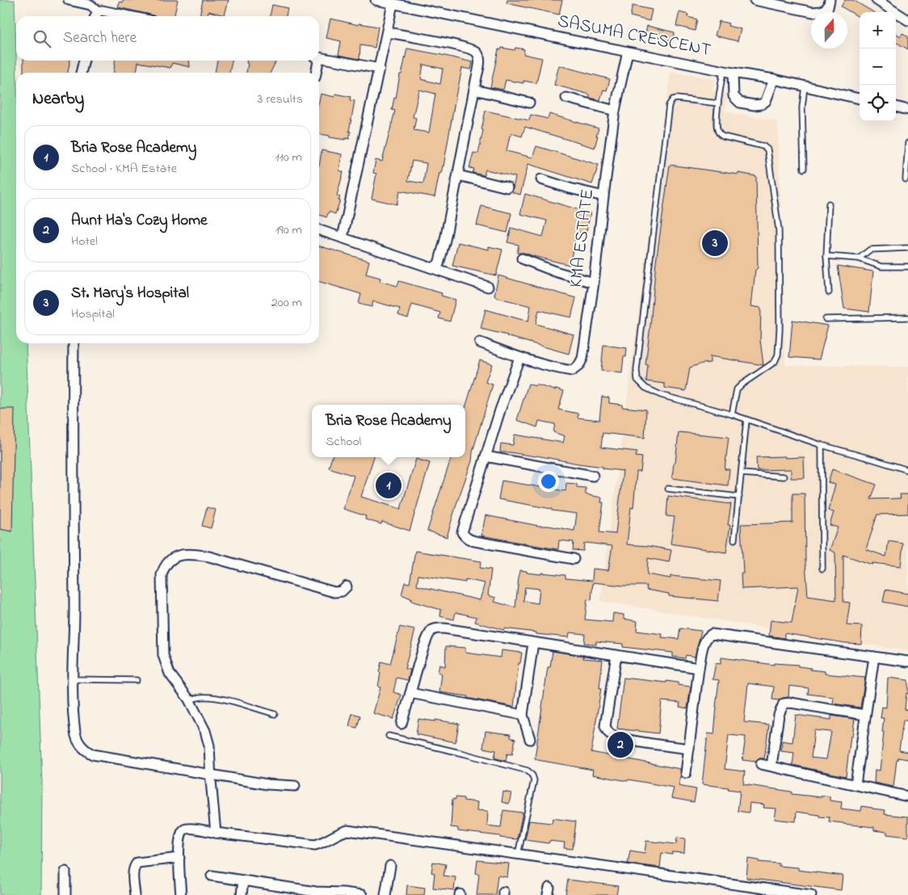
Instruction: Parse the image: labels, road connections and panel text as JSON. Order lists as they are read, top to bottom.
{
  "streets": {
    "street": ["SASUMA CRESCENT", "KMA ESTATE"]
  },
  "crossings": [
    ["SASUMA CRESCENT", "KMA ESTATE"]
  ],
  "north": "top",
  "page": {
    "map_buttons": ["+", "−"],
    "search": "Search here",
    "heading": ["Nearby", "3 results"],
    "list": [
      {
        "mark": "1",
        "name": "Bria Rose Academy",
        "note": "School · KMA Estate",
        "value": "110 m"
      },
      {
        "mark": "2",
        "name": "Aunt Ha's Cozy Home",
        "note": "Hotel",
        "value": "190 m"
      },
      {
        "mark": "3",
        "name": "St. Mary's Hospital",
        "note": "Hospital",
        "value": "200 m"
      }
    ],
    "pins": ["3", "1", "2"],
    "popup": ["Bria Rose Academy", "School"]
  }
}
